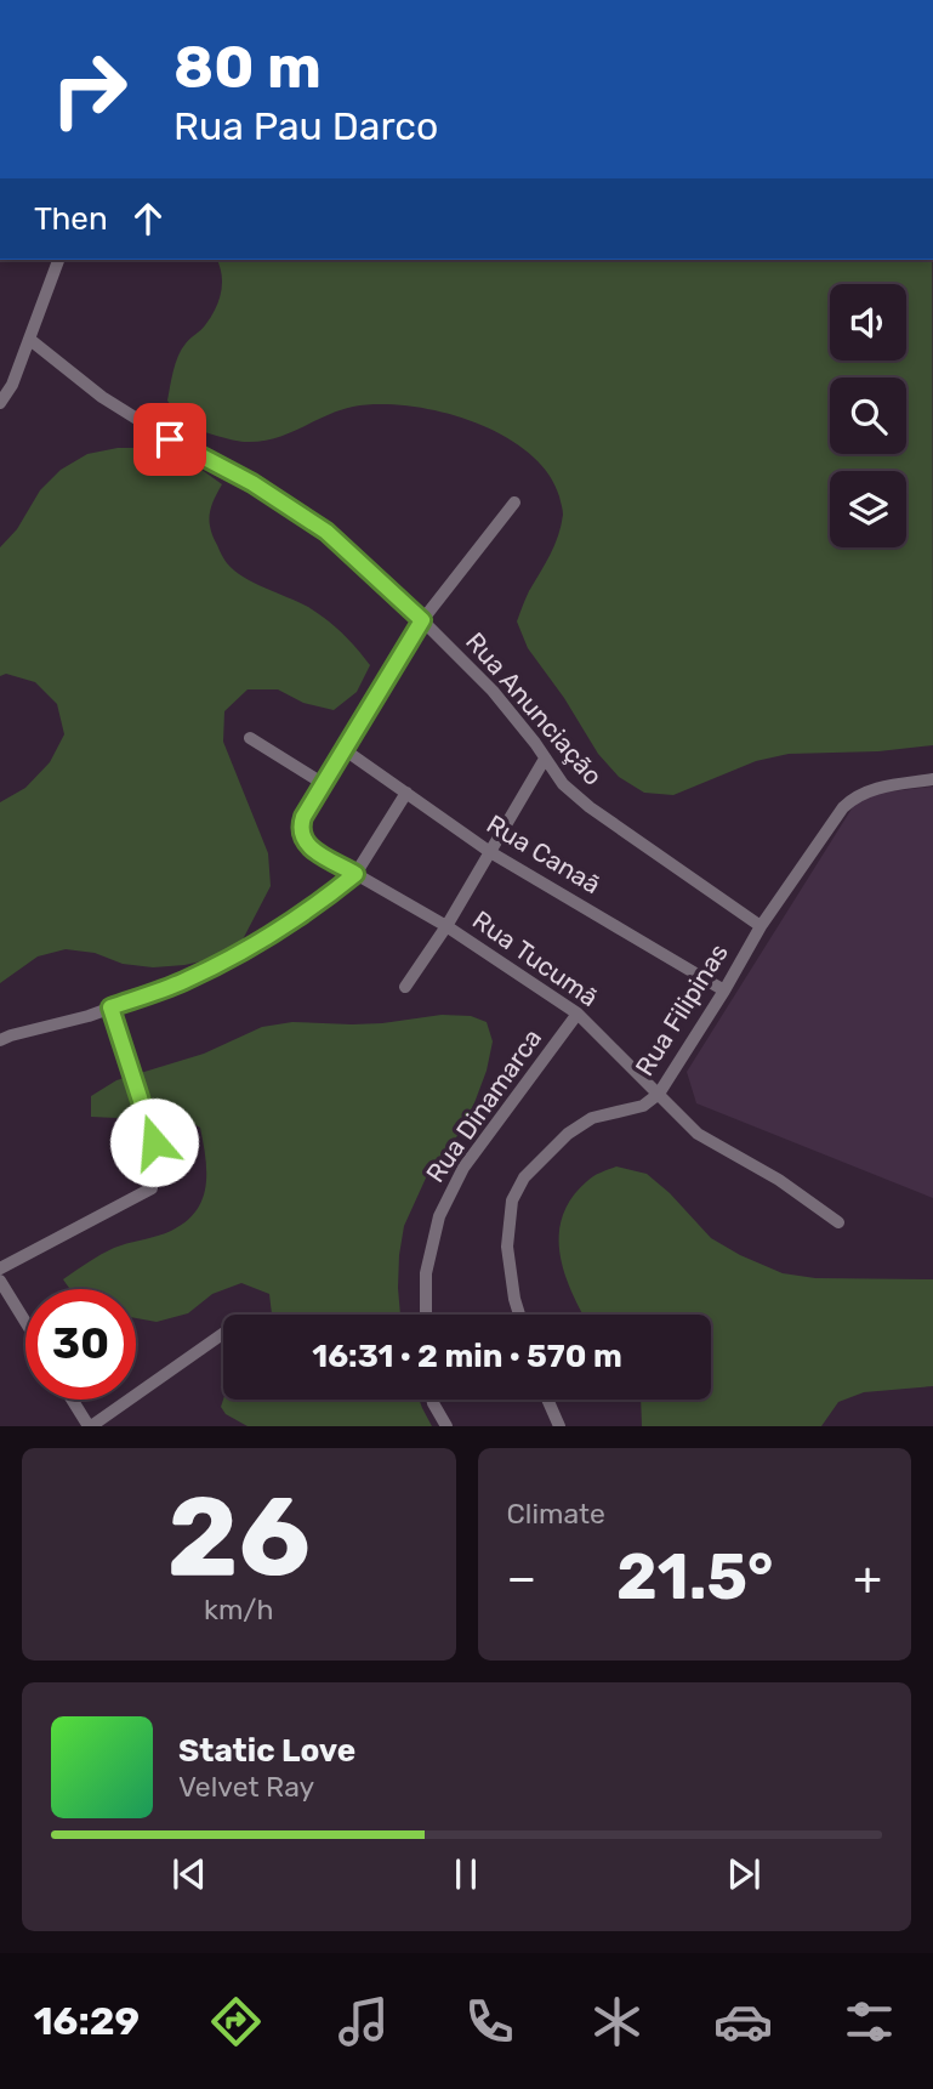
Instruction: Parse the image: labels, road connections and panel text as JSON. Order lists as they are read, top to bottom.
{
  "streets": {
    "street": [
      "Rua Anunciação",
      "Rua Canaã",
      "Rua Tucumã",
      "Rua Filipinas",
      "Rua Dinamarca"
    ]
  },
  "crossings": [
    ["Rua Anunciação", "Rua Filipinas"],
    ["Rua Canaã", "Rua Filipinas"],
    ["Rua Tucumã", "Rua Filipinas"],
    ["Rua Tucumã", "Rua Dinamarca"]
  ],
  "page": {
    "turn": ["80 m", "Rua Pau Darco"],
    "then": "Then",
    "limit": "30",
    "trip": "16:31 · 2 min · 570 m",
    "tile": [
      ["26", "km/h"],
      "Climate"
    ],
    "heat": ["−", "21.5°", "+"],
    "song": ["Static Love", "Velvet Ray"],
    "tabs": "16:29"
  }
}
